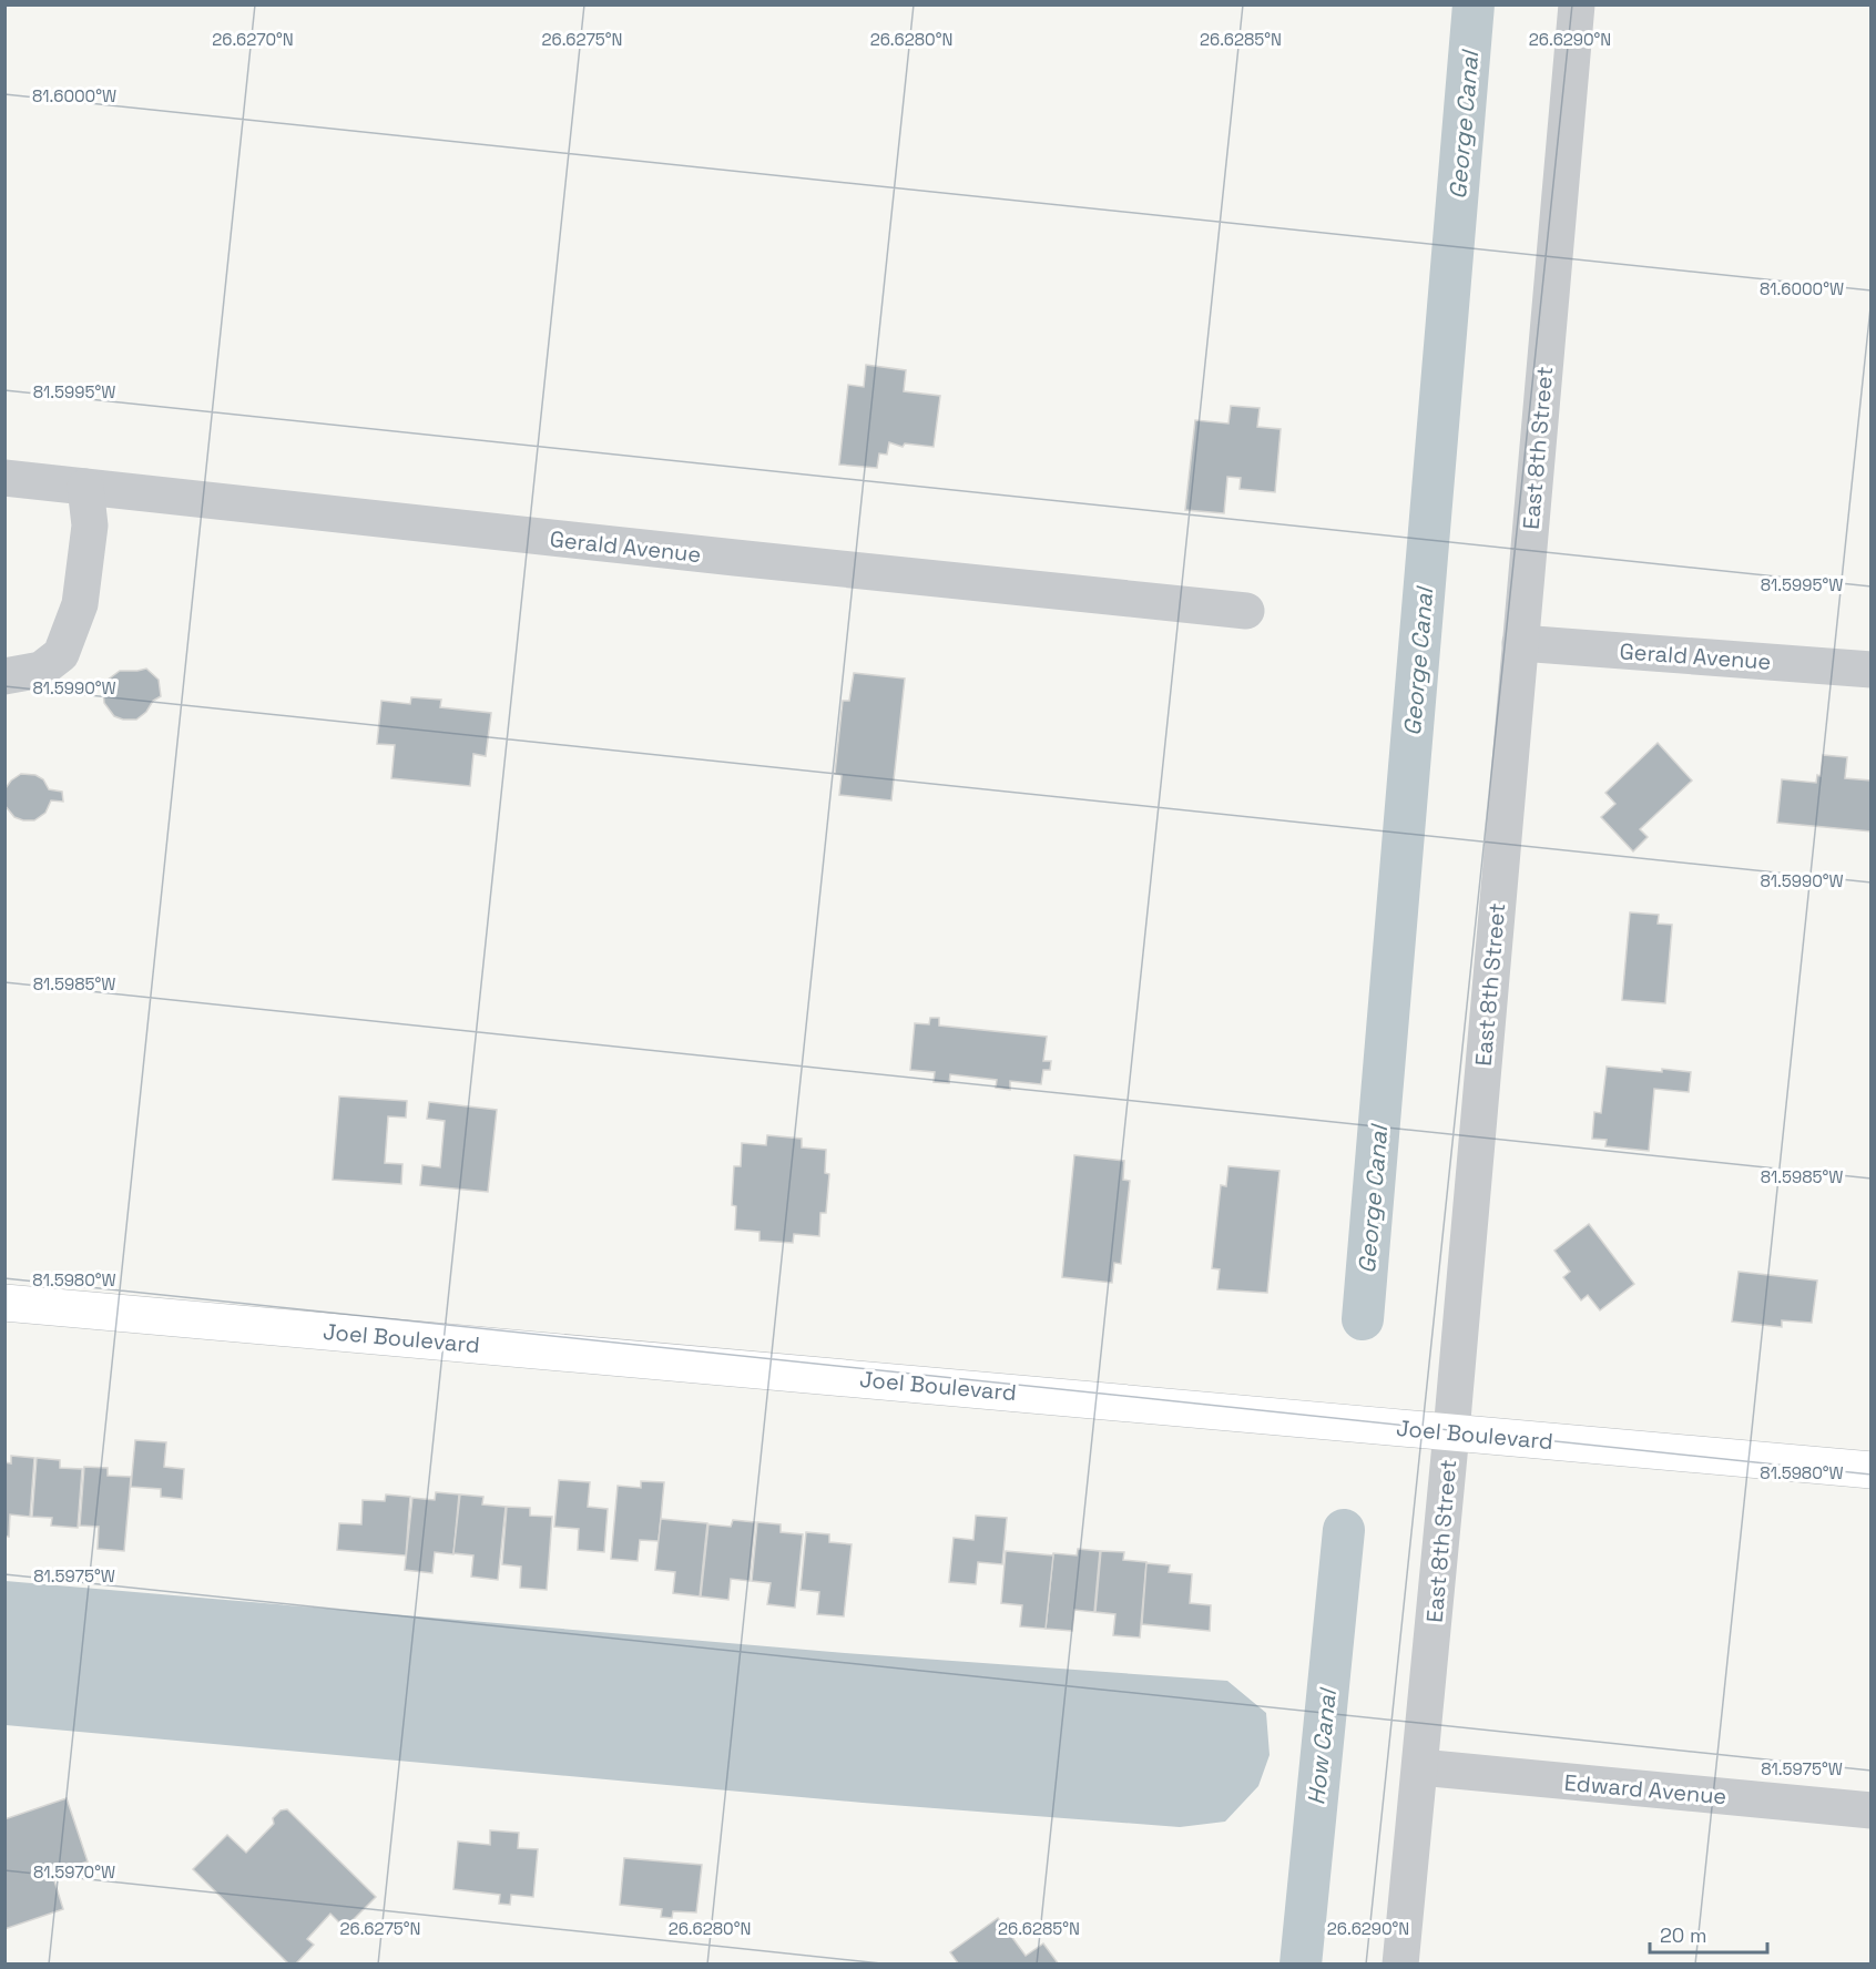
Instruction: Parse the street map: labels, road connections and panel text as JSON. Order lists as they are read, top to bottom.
{
  "streets": {
    "main road": ["Joel Boulevard"],
    "street": ["East 8th Street", "Gerald Avenue", "Edward Avenue"]
  },
  "crossings": [
    ["East 8th Street", "Gerald Avenue"],
    ["East 8th Street", "Joel Boulevard"],
    ["East 8th Street", "Edward Avenue"]
  ],
  "water": ["George Canal", "How Canal"],
  "scale_bar": "20 m",
  "coordinates": [
    "26.6270°N",
    "26.6275°N",
    "26.6280°N",
    "26.6285°N",
    "26.6290°N",
    "81.6000°W",
    "81.5995°W",
    "81.5990°W",
    "81.5985°W",
    "81.5980°W",
    "81.5975°W",
    "81.5970°W"
  ]
}
